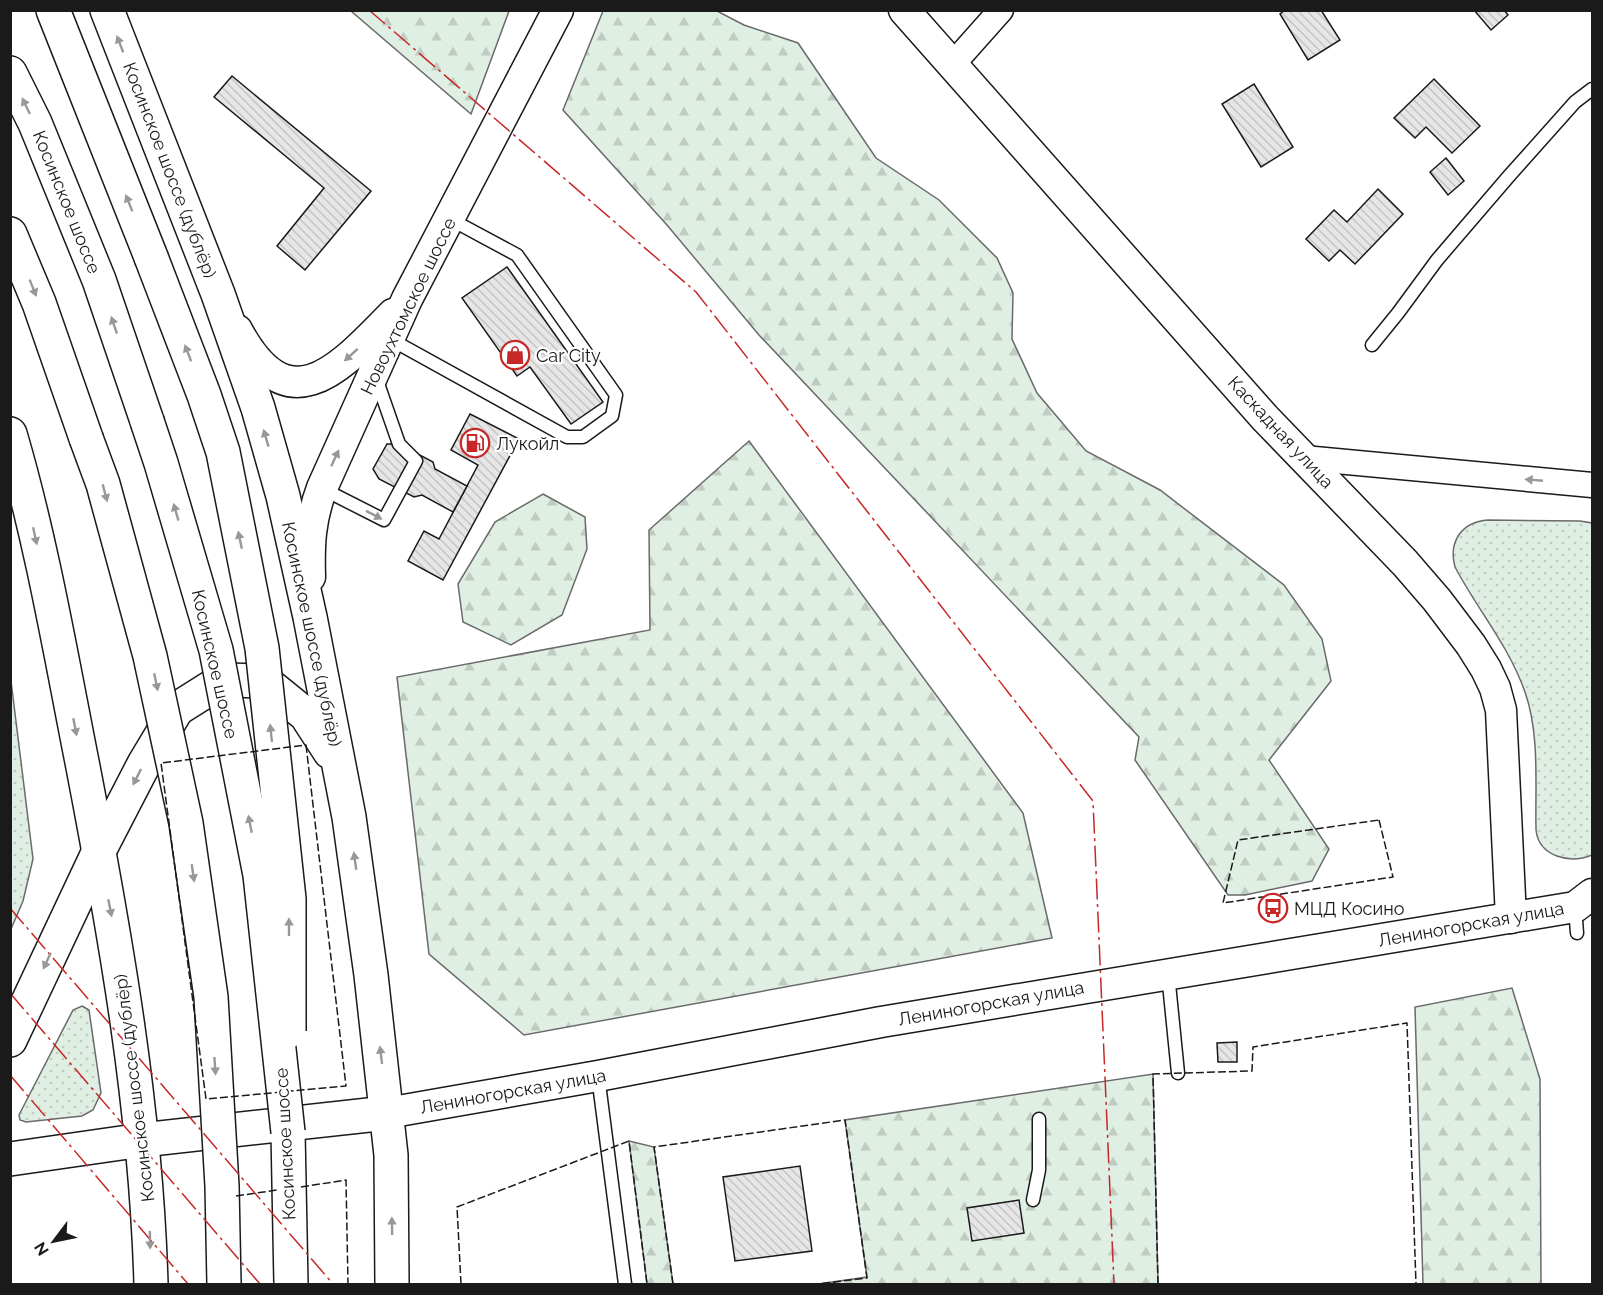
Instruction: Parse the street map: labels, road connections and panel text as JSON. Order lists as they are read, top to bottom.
{
  "streets": {
    "main road": ["Косинское шоссе (дублёр)", "Косинское шоссе"],
    "street": ["Новоухтомское шоссе", "Каскадная улица", "Лениногорская улица"]
  },
  "crossings": [
    ["Косинское шоссе (дублёр)", "Новоухтомское шоссе"],
    ["Косинское шоссе (дублёр)", "Лениногорская улица"],
    ["Каскадная улица", "Лениногорская улица"]
  ],
  "places": {
    "shop": ["Car City"],
    "fuel station": ["Лукойл"],
    "bus stop": ["МЦД Косино"]
  },
  "north": "bottom left"
}
